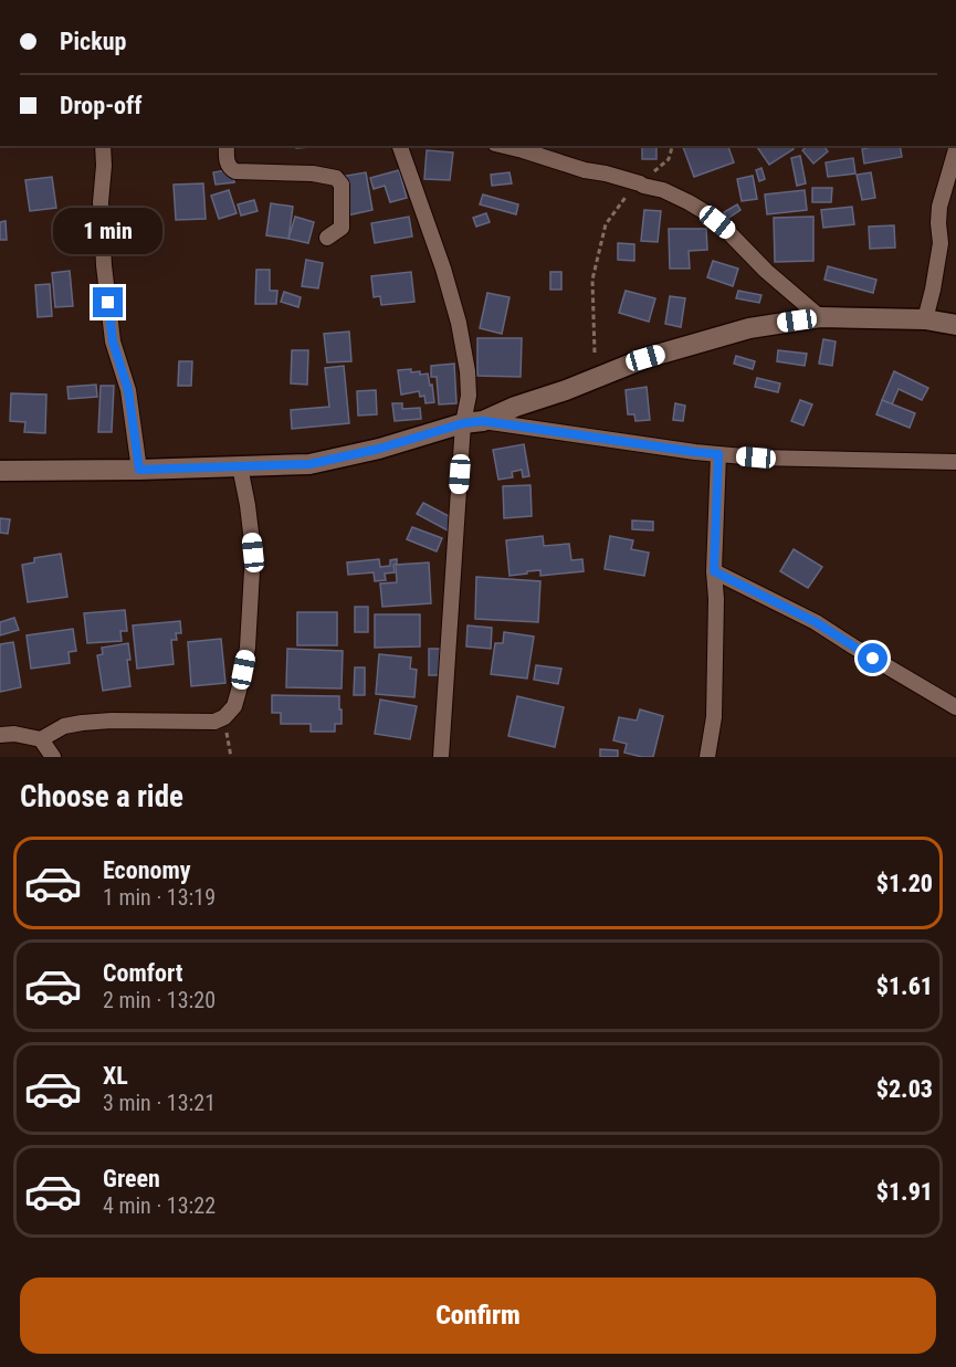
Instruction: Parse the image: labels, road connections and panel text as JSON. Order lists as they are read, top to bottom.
{
  "page": {
    "banner": ["Pickup", "Drop-off"],
    "bubble": "1 min",
    "heading": "Choose a ride",
    "list": [
      {
        "name": "Economy",
        "note": "1 min · 13:19",
        "value": "$1.20"
      },
      {
        "name": "Comfort",
        "note": "2 min · 13:20",
        "value": "$1.61"
      },
      {
        "name": "XL",
        "note": "3 min · 13:21",
        "value": "$2.03"
      },
      {
        "name": "Green",
        "note": "4 min · 13:22",
        "value": "$1.91"
      }
    ],
    "buttons": "Confirm"
  }
}
